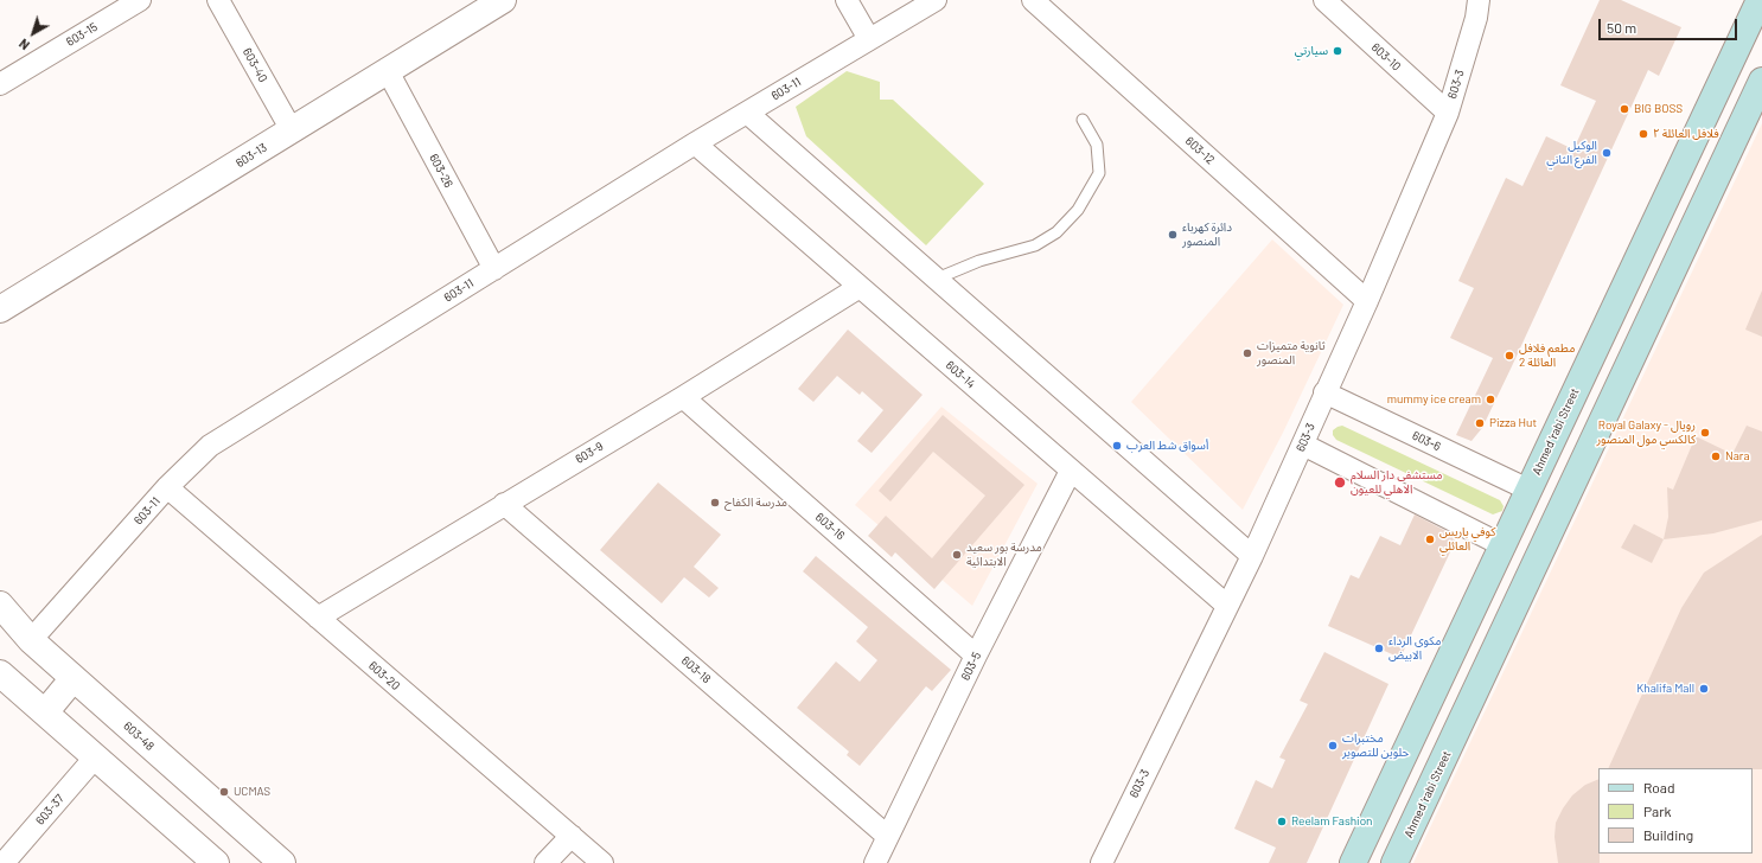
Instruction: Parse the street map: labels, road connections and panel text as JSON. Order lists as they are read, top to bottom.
{
  "streets": {
    "main road": ["Ahmed 'rabi Street"],
    "street": [
      "603-15",
      "603-10",
      "603-40",
      "603-3",
      "603-11",
      "603-12",
      "603-13",
      "603-26",
      "603-14",
      "603-6",
      "603-9",
      "603-16",
      "603-5",
      "603-18",
      "603-20",
      "603-48",
      "603-37"
    ]
  },
  "crossings": [
    ["603-10", "603-3"],
    ["603-40", "603-13"],
    ["603-3", "603-12"],
    ["603-3", "603-14"],
    ["603-3", "603-6"],
    ["603-11", "603-26"],
    ["603-11", "603-14"],
    ["603-11", "603-20"],
    ["603-11", "603-48"],
    ["603-13", "603-26"],
    ["603-14", "603-9"],
    ["603-14", "603-5"],
    ["Ahmed 'rabi Street", "603-6"],
    ["603-9", "603-16"],
    ["603-9", "603-18"],
    ["603-9", "603-20"],
    ["603-16", "603-5"],
    ["603-5", "603-18"]
  ],
  "places": [
    "سيارتي",
    "BIG BOSS",
    "فلافل العائلة ٢",
    "الوكيل الفرع الثاني",
    "دائرة كهرباء المنصور",
    "ثانوية متميزات المنصور",
    "مطعم فلافل العائلة 2",
    "mummy ice cream",
    "Pizza Hut",
    "Royal Galaxy - رويال كالكسي مول المنصور",
    "أسواق شط العرب",
    "Nara",
    "مستشفى دار السلام الاهلي للعيون",
    "مدرسة الكفاح",
    "كوفي باريس العائلي",
    "مدرسة بور سعيد الابتدائية",
    "مكوى الرداء الابيض",
    "Khalifa Mall",
    "مختبرات حلوين للتصوير",
    "UCMAS",
    "Reelam Fashion"
  ],
  "legend": ["Road", "Park", "Building"],
  "scale_bar": "50 m",
  "north": "bottom left"
}
